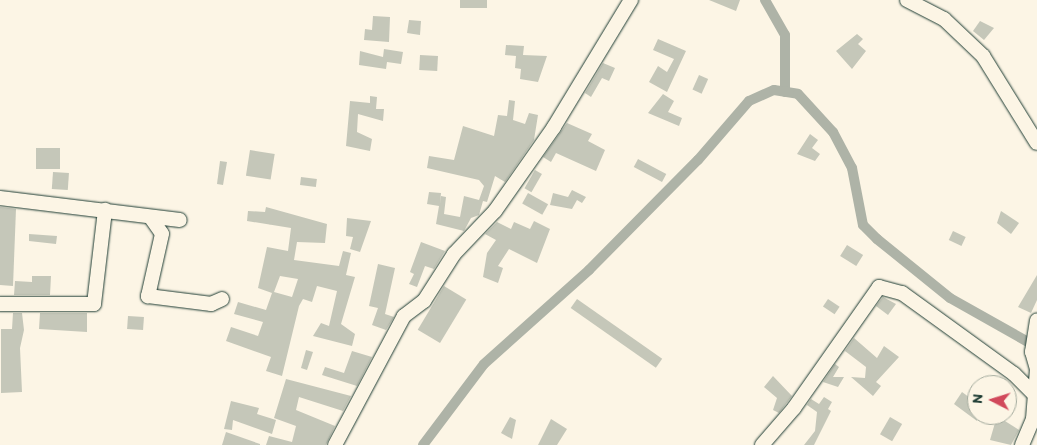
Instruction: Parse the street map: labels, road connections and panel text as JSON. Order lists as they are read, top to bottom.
{
  "north": "left"
}
